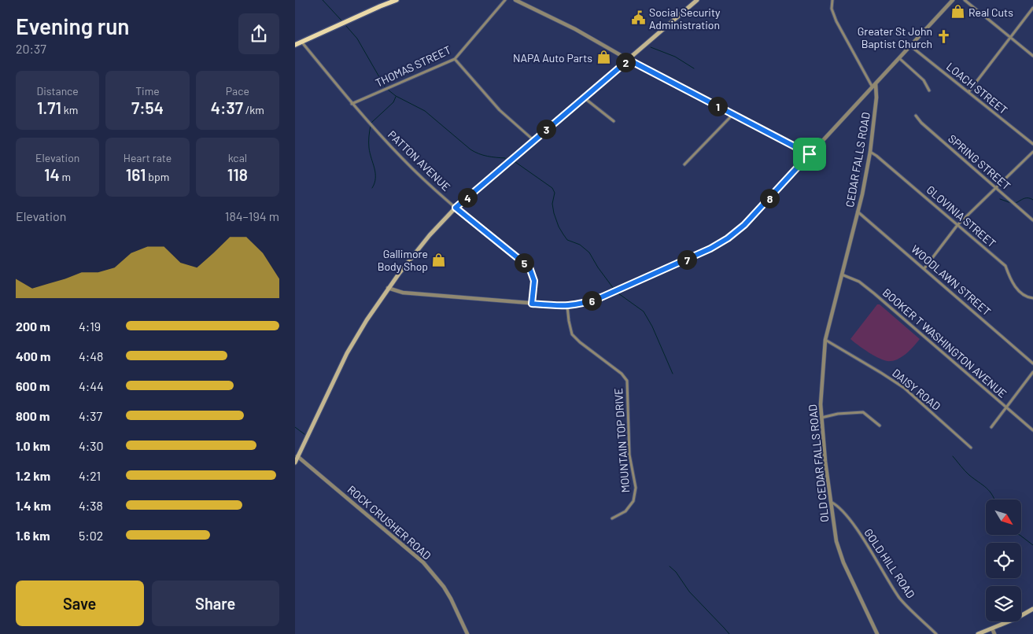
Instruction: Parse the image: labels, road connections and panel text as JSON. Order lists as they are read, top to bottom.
{
  "streets": {
    "street": [
      "THOMAS STREET",
      "LOACH STREET",
      "CEDAR FALLS ROAD",
      "PATTON AVENUE",
      "SPRING STREET",
      "GLOVINIA STREET",
      "WOODLAWN STREET",
      "BOOKER T WASHINGTON AVENUE",
      "DAISY ROAD",
      "MOUNTAIN TOP DRIVE",
      "OLD CEDAR FALLS ROAD",
      "ROCK CRUSHER ROAD",
      "GOLD HILL ROAD"
    ]
  },
  "crossings": [
    ["THOMAS STREET", "PATTON AVENUE"],
    ["CEDAR FALLS ROAD", "GLOVINIA STREET"],
    ["CEDAR FALLS ROAD", "WOODLAWN STREET"],
    ["CEDAR FALLS ROAD", "OLD CEDAR FALLS ROAD"],
    ["BOOKER T WASHINGTON AVENUE", "OLD CEDAR FALLS ROAD"],
    ["DAISY ROAD", "OLD CEDAR FALLS ROAD"],
    ["OLD CEDAR FALLS ROAD", "GOLD HILL ROAD"]
  ],
  "places": {
    "shop": ["Real Cuts", "NAPA Auto Parts", "Gallimore Body Shop"],
    "public building": ["Social Security Administration"],
    "church": ["Greater St John Baptist Church"]
  },
  "north": "bottom right",
  "page": {
    "heading": ["Evening run", "20:37"],
    "pins": [
      "2",
      "1",
      "3",
      "4",
      "8",
      "7",
      "5",
      "6"
    ],
    "stats": [
      ["Distance", "1.71 km"],
      ["Time", "7:54"],
      ["Pace", "4:37 /km"],
      ["Elevation", "14 m"],
      ["Heart rate", "161 bpm"],
      ["kcal", "118"]
    ],
    "chart": ["Elevation", "184–194 m"],
    "list": [
      {
        "name": "200 m",
        "note": "4:19"
      },
      {
        "name": "400 m",
        "note": "4:48"
      },
      {
        "name": "600 m",
        "note": "4:44"
      },
      {
        "name": "800 m",
        "note": "4:37"
      },
      {
        "name": "1.0 km",
        "note": "4:30"
      },
      {
        "name": "1.2 km",
        "note": "4:21"
      },
      {
        "name": "1.4 km",
        "note": "4:38"
      },
      {
        "name": "1.6 km",
        "note": "5:02"
      }
    ],
    "buttons": ["Save", "Share"]
  }
}
